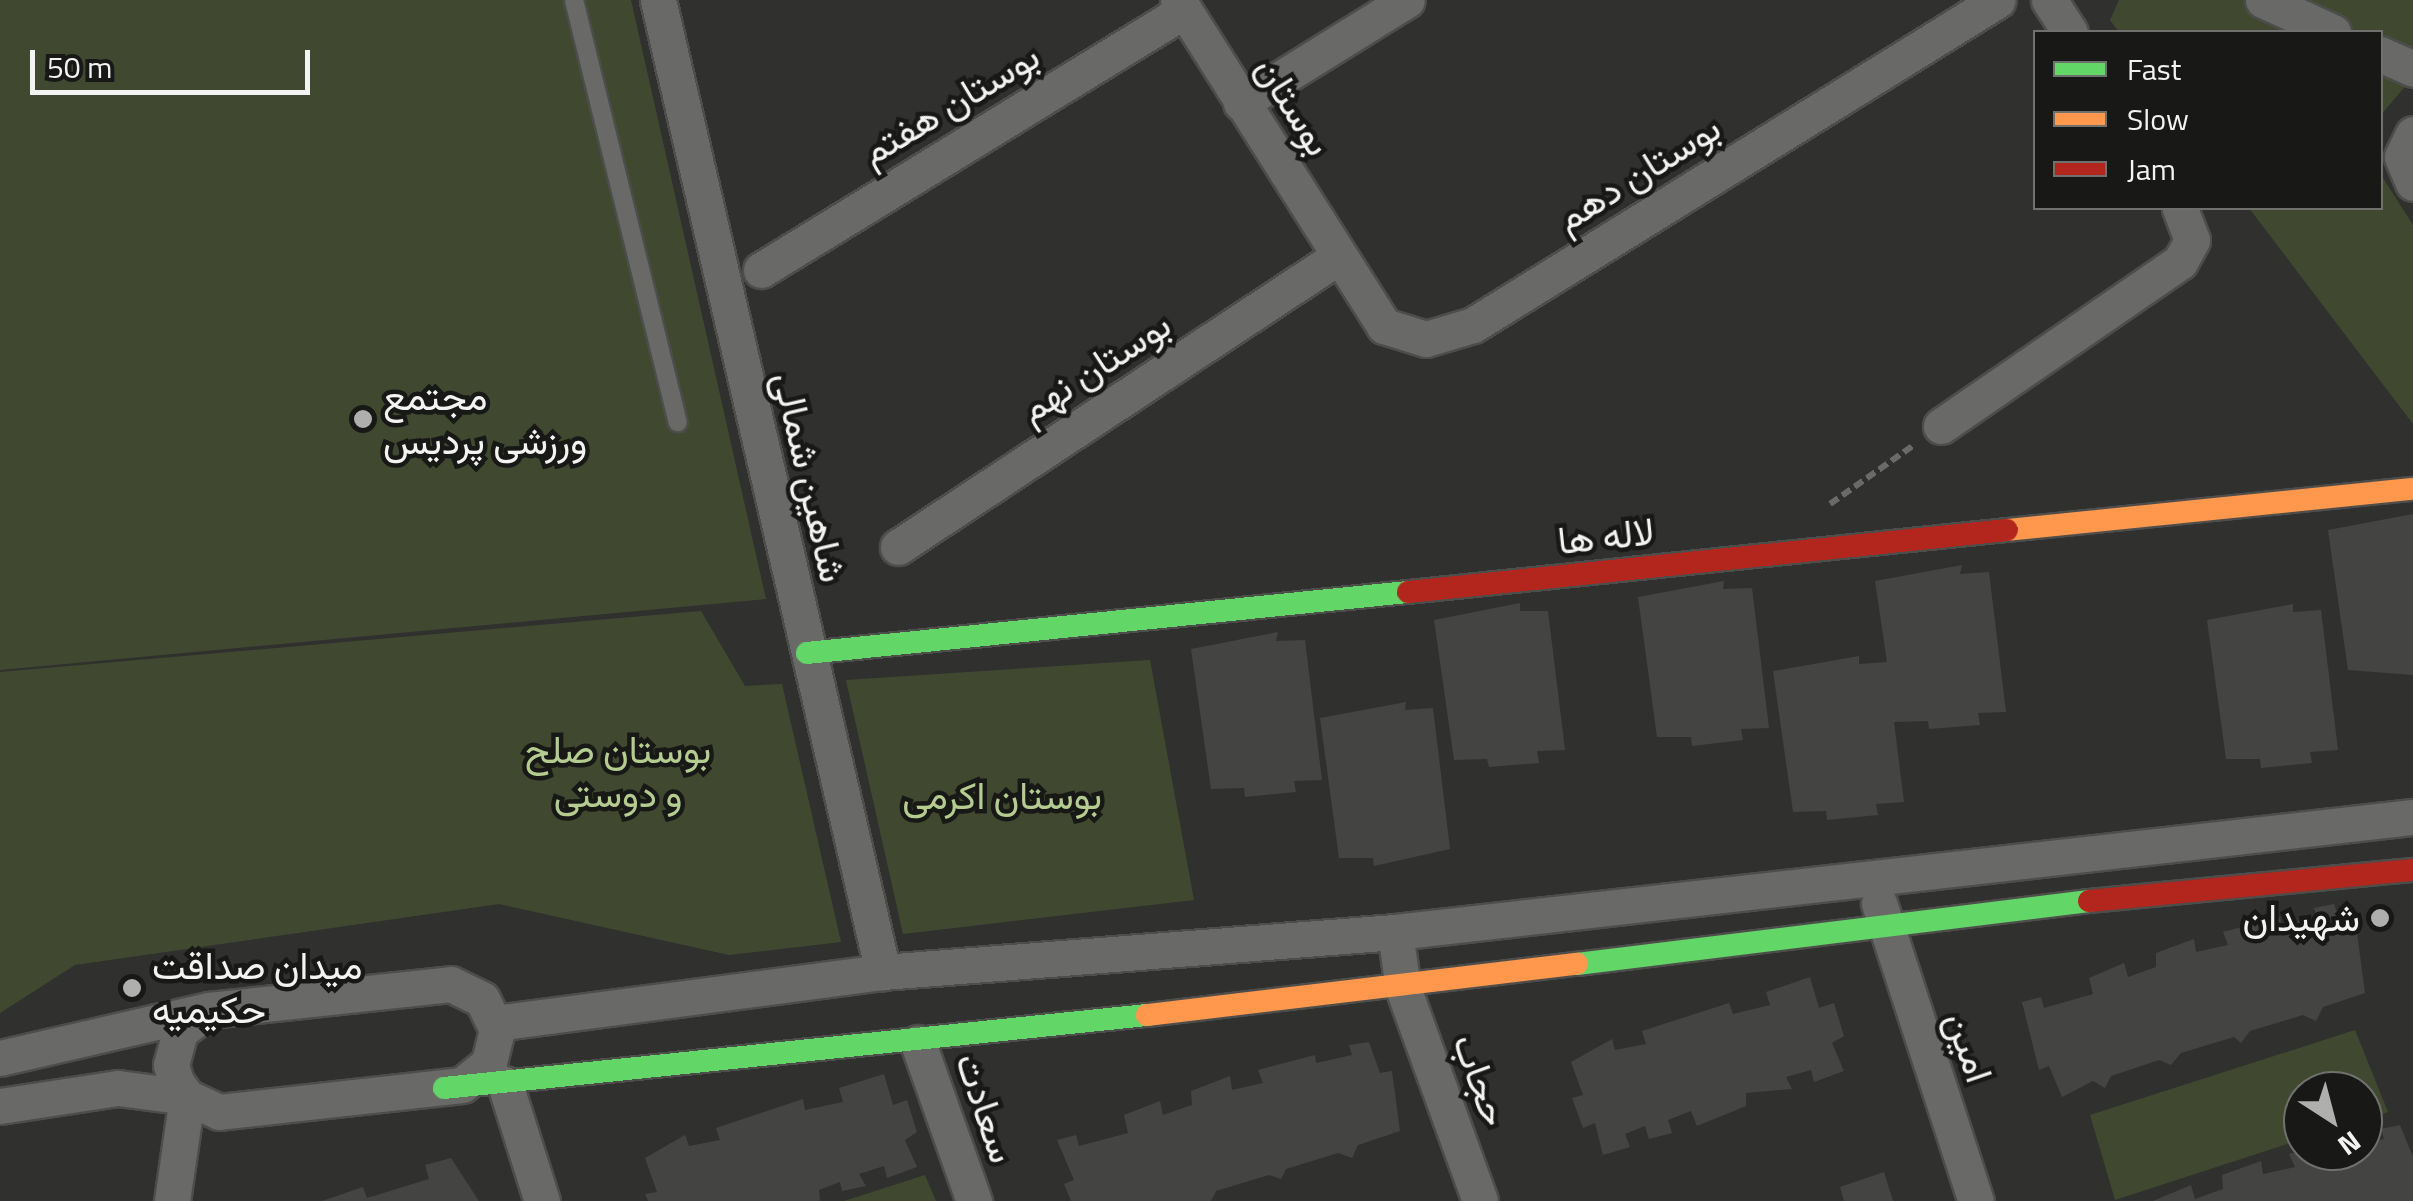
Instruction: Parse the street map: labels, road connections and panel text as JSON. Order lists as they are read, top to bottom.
{
  "streets": {
    "street": [
      "بوستان هفتم",
      "بوستان",
      "بوستان دهم",
      "بوستان نهم",
      "شاهین شمالی",
      "لاله ها",
      "امین",
      "حجاب",
      "سعادت"
    ]
  },
  "crossings": [
    ["بوستان هفتم", "بوستان"],
    ["بوستان", "بوستان دهم"],
    ["بوستان", "بوستان نهم"],
    ["بوستان دهم", "بوستان نهم"],
    ["شاهین شمالی", "لاله ها"]
  ],
  "parks": ["بوستان صلح و دوستی", "بوستان اکرمی"],
  "places": ["مجتمع ورزشی پردیس", "شهیدان", "میدان صداقت حکیمیه"],
  "legend": ["Fast", "Slow", "Jam"],
  "scale_bar": "50 m",
  "north": "bottom right"
}
